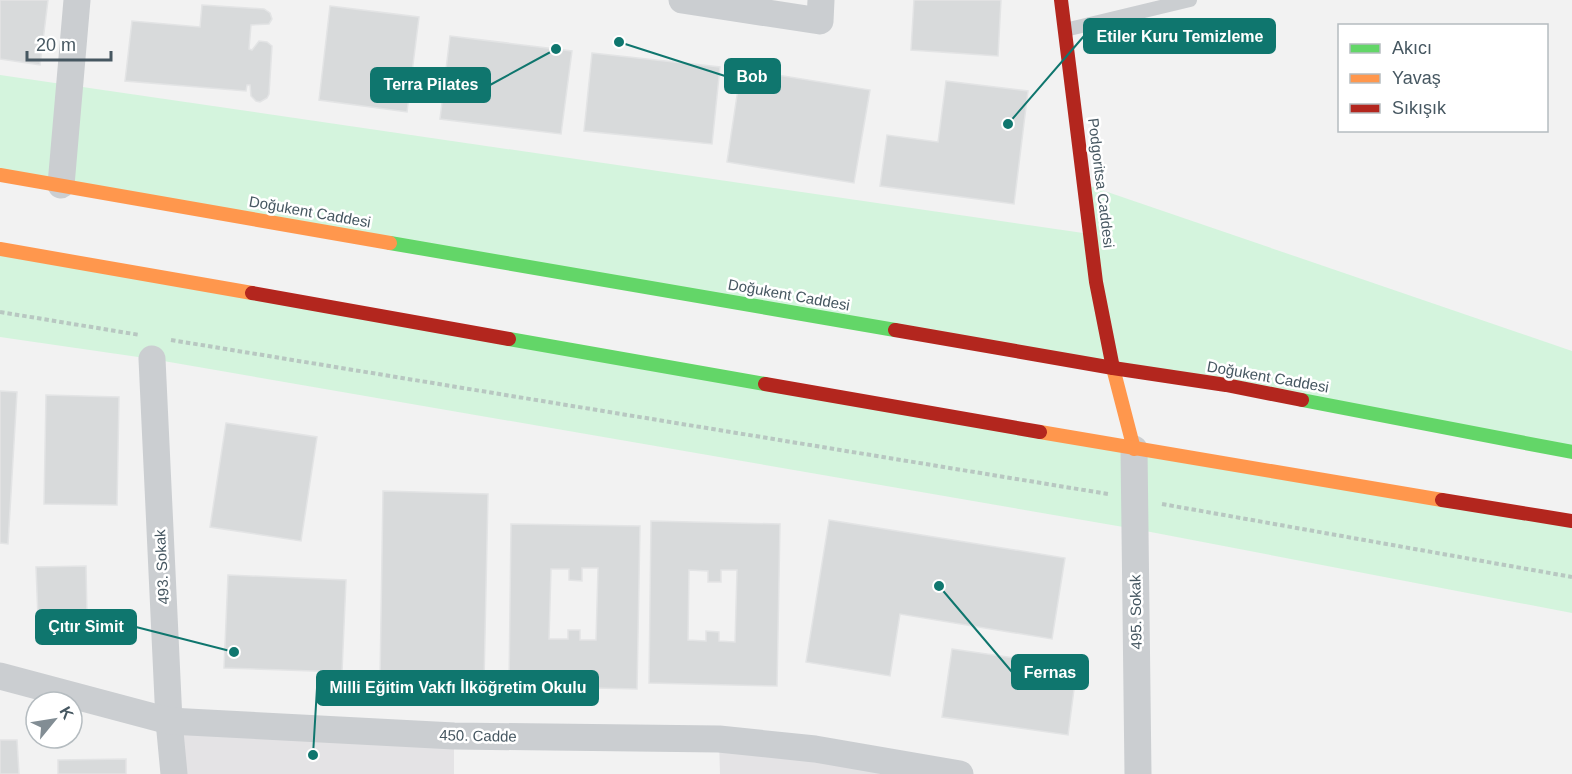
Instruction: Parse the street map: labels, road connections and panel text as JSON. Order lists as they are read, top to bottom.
{
  "streets": {
    "main road": ["Podgoritsa Caddesi", "Doğukent Caddesi"],
    "street": ["493. Sokak", "495. Sokak", "450. Cadde"]
  },
  "crossings": [
    ["Podgoritsa Caddesi", "Doğukent Caddesi"],
    ["Podgoritsa Caddesi", "495. Sokak"],
    ["493. Sokak", "450. Cadde"]
  ],
  "places": [
    "Bob",
    "Terra Pilates",
    "Etiler Kuru Temizleme",
    "Fernas",
    "Çıtır Simit",
    "Milli Eğitim Vakfı İlköğretim Okulu"
  ],
  "legend": ["Akıcı", "Yavaş", "Sıkışık"],
  "scale_bar": "20 m",
  "north": "top right"
}
